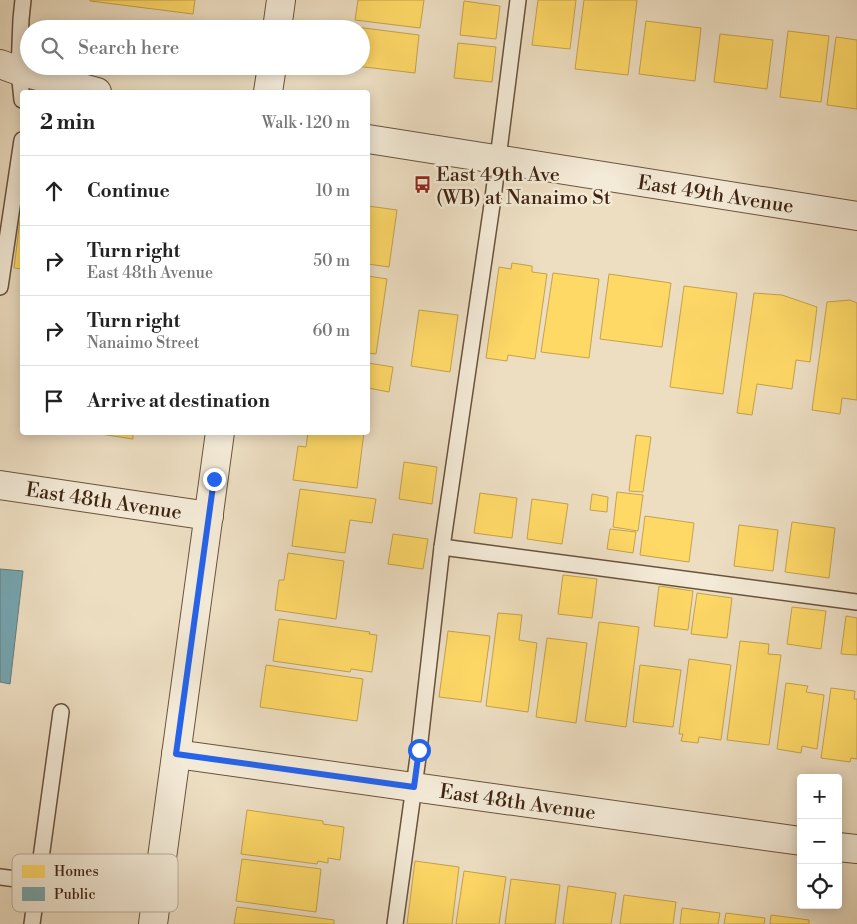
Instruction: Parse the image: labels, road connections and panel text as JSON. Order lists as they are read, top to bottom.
{
  "streets": {
    "street": ["East 49th Avenue", "East 48th Avenue"]
  },
  "places": {
    "bus stop": ["East 49th Ave (WB) at Nanaimo St"]
  },
  "legend": ["Homes", "Public"],
  "page": {
    "search": "Search here",
    "heading": ["2 min", "Walk · 120 m"],
    "list": [
      ["Continue", "10 m"],
      ["Turn right", "East 48th Avenue", "50 m"],
      ["Turn right", "Nanaimo Street", "60 m"],
      "Arrive at destination"
    ],
    "map_buttons": ["+", "−"]
  }
}
